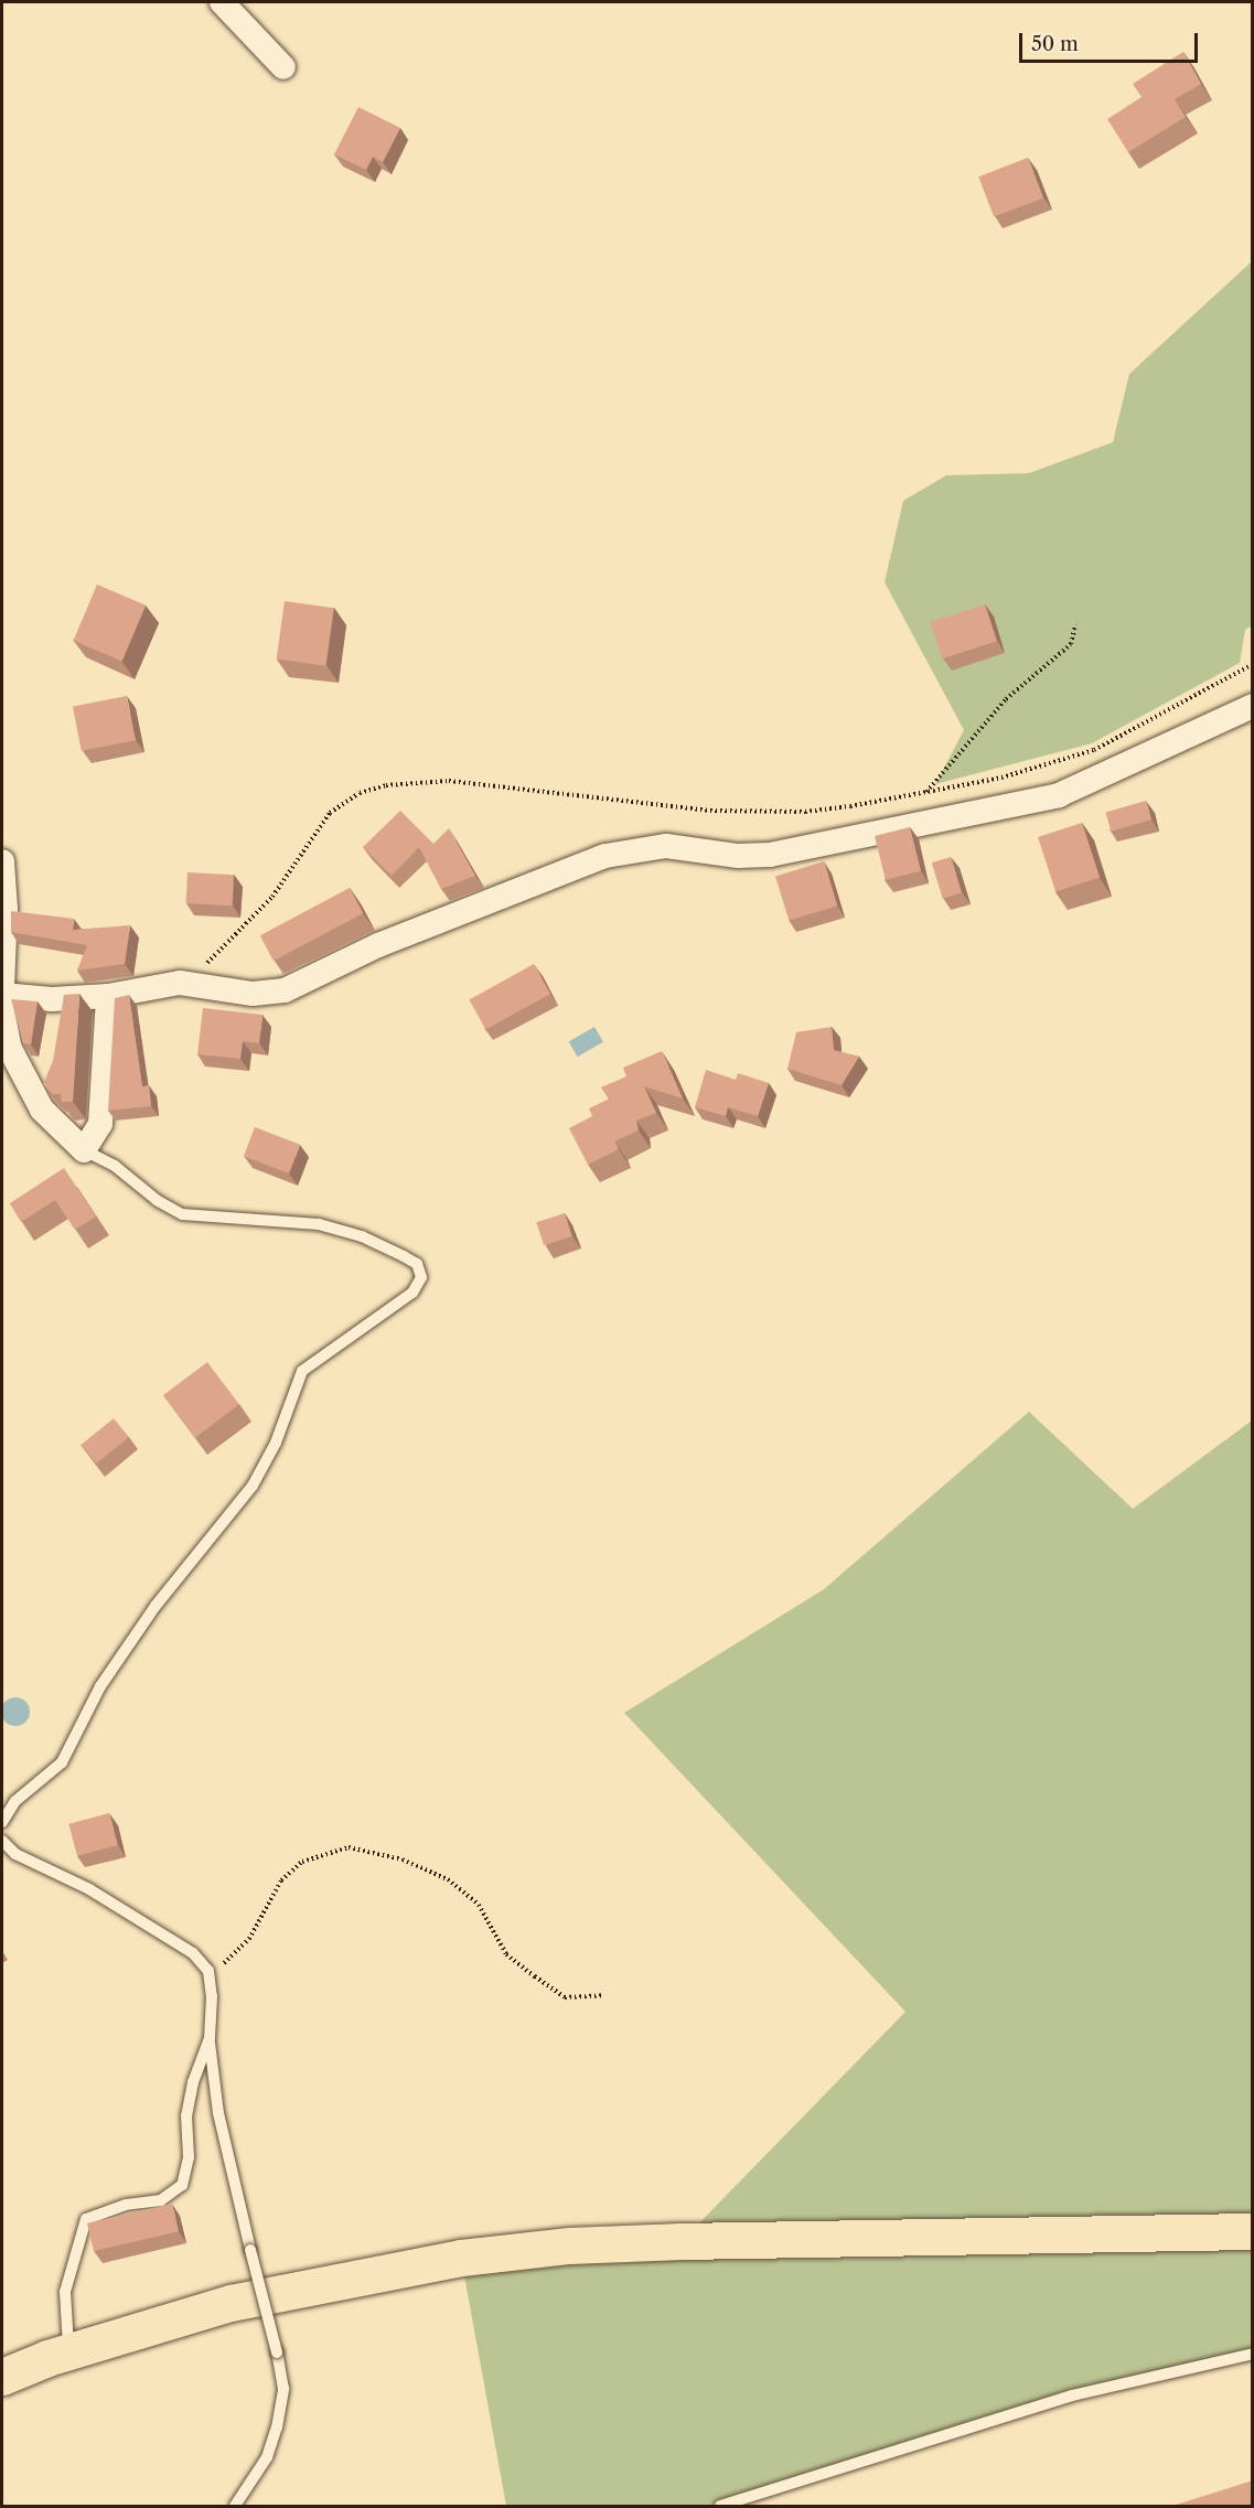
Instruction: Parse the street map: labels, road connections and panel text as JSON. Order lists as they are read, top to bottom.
{
  "scale_bar": "50 m"
}
